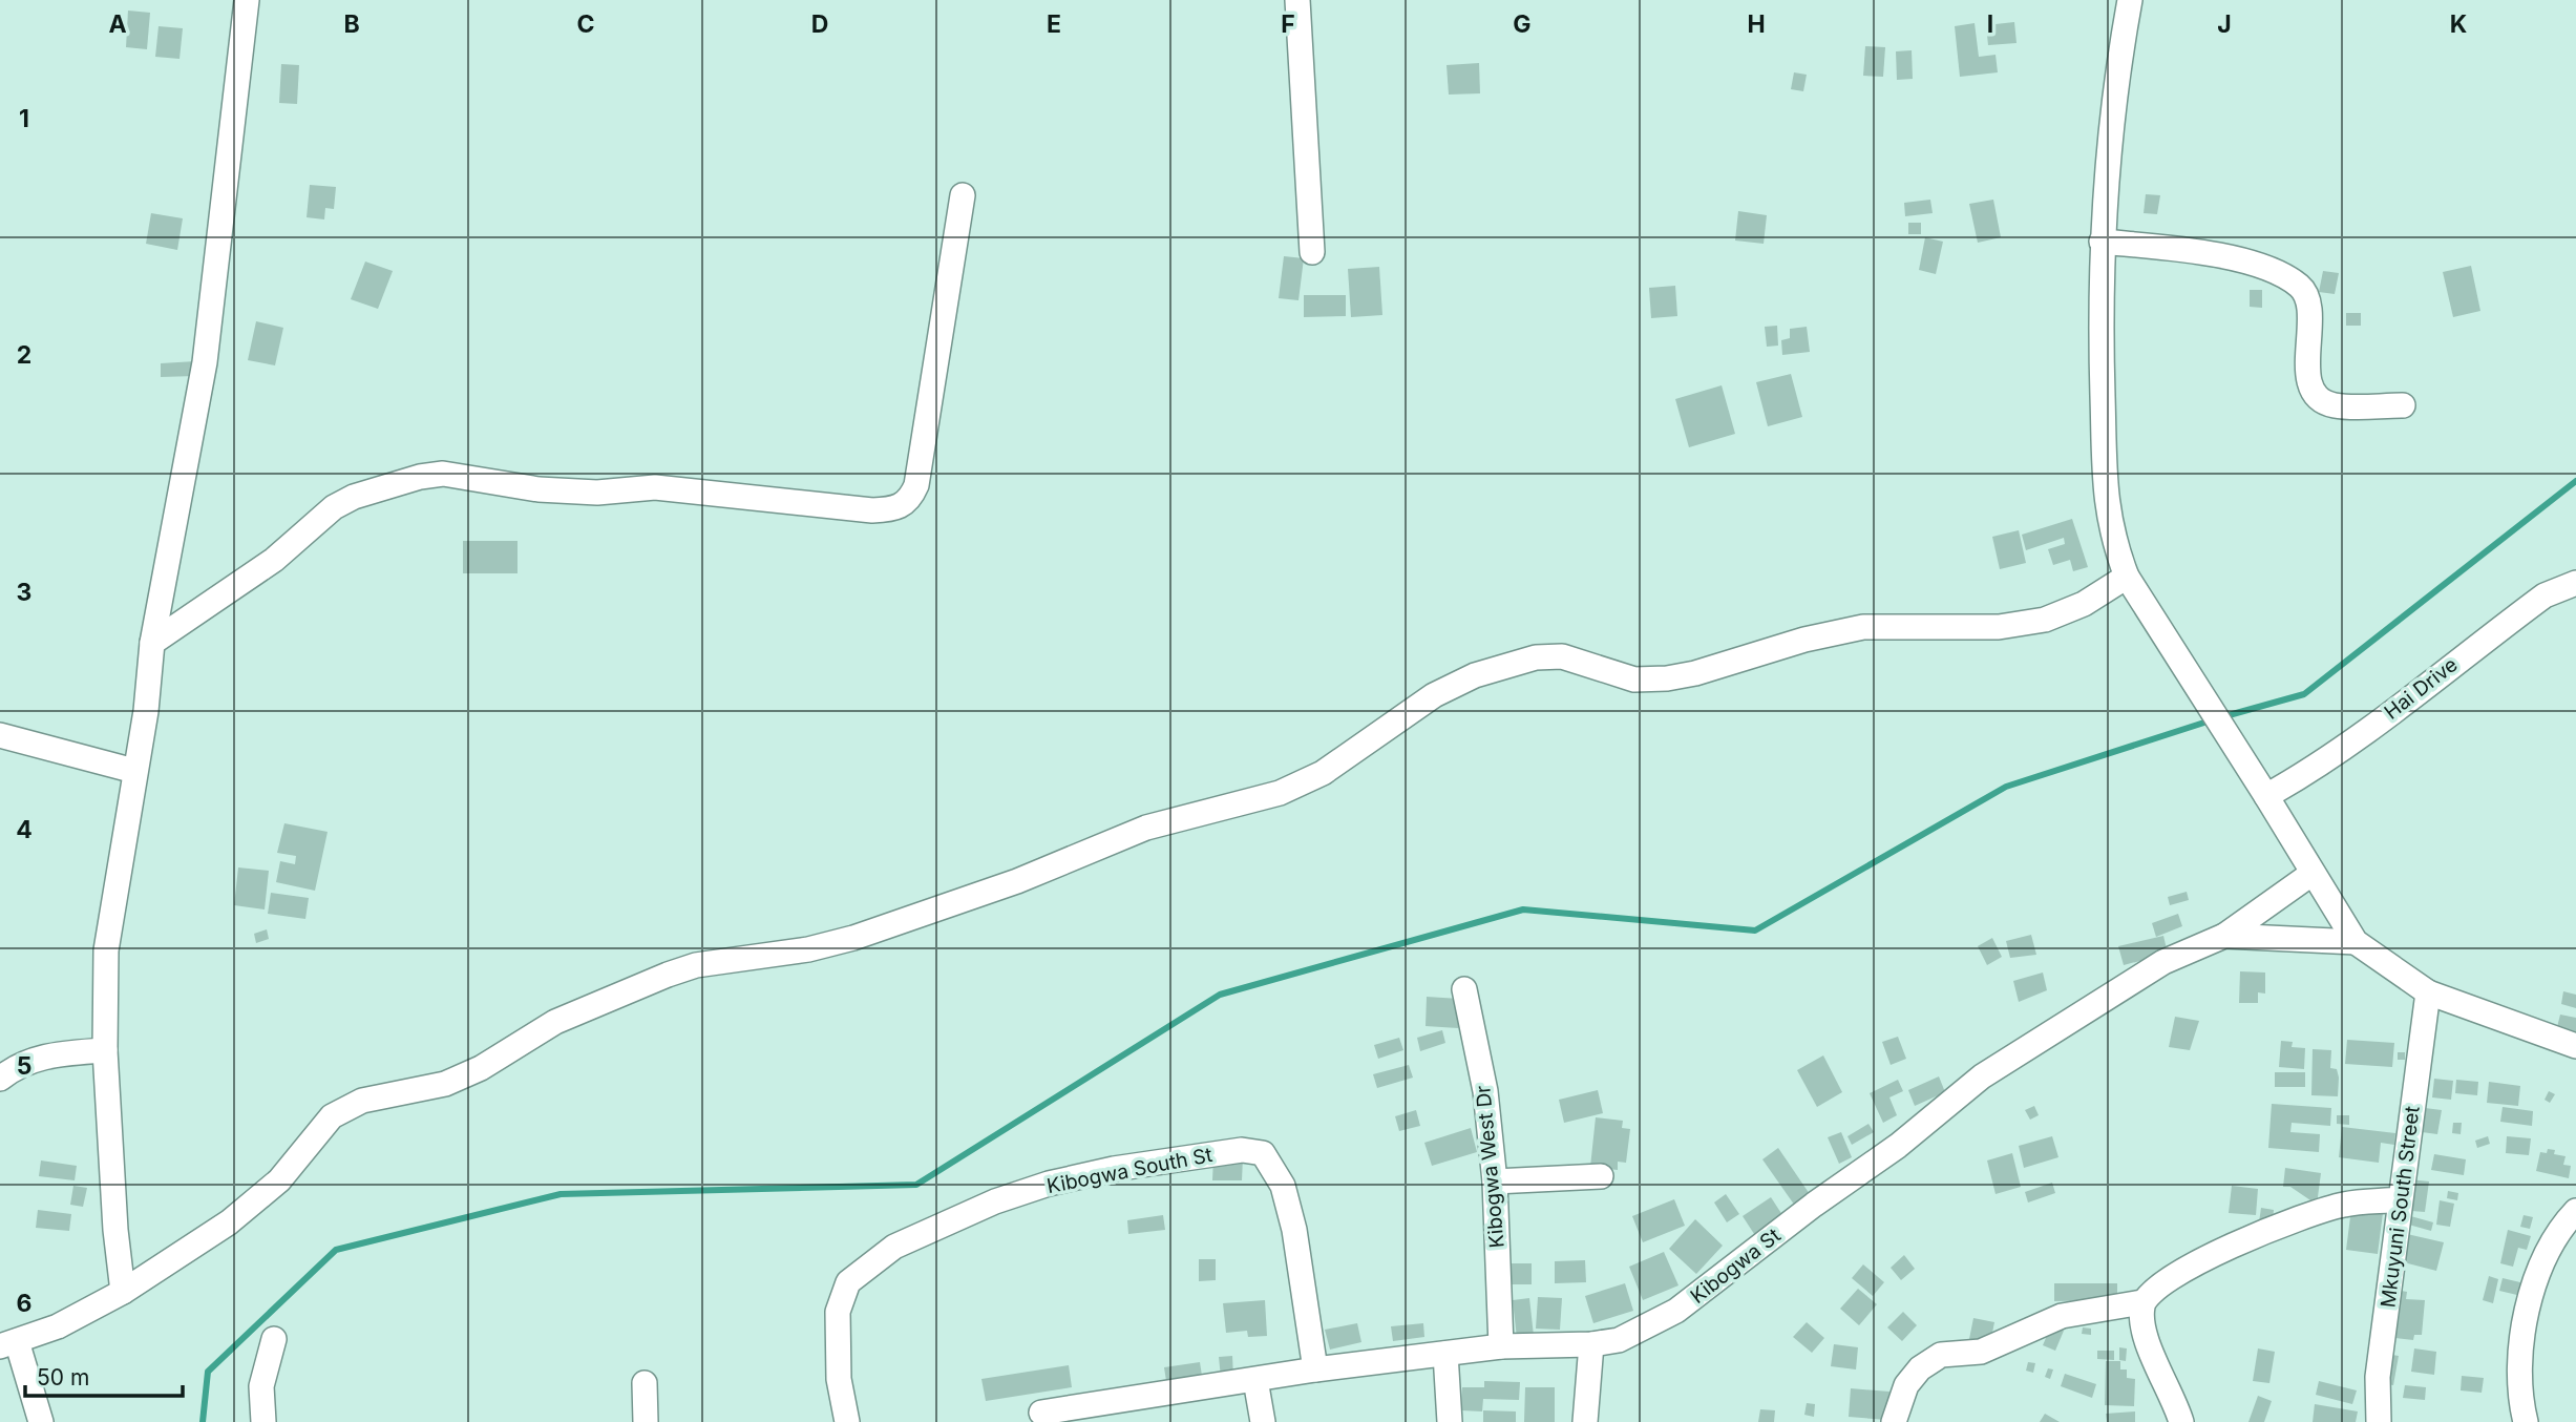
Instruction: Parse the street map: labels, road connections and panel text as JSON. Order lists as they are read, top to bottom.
{
  "streets": {
    "street": [
      "Hai Drive",
      "Kibogwa West Dr",
      "Kibogwa South St",
      "Mkuyuni South Street",
      "Kibogwa St"
    ]
  },
  "crossings": [
    ["Kibogwa West Dr", "Kibogwa St"],
    ["Kibogwa South St", "Kibogwa St"]
  ],
  "scale_bar": "50 m",
  "grid": {
    "columns": [
      "A",
      "B",
      "C",
      "D",
      "E",
      "F",
      "G",
      "H",
      "I",
      "J",
      "K"
    ],
    "rows": [
      "1",
      "2",
      "3",
      "4",
      "5",
      "6"
    ]
  }
}
